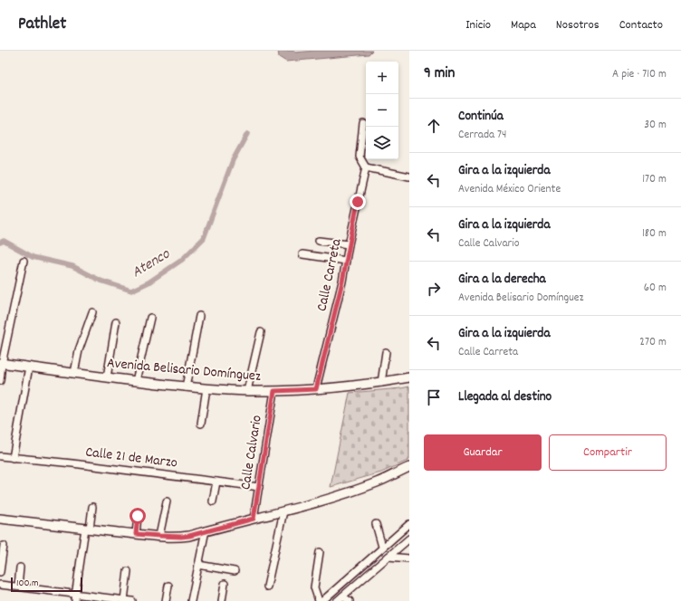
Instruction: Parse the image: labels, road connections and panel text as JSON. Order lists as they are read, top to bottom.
{
  "streets": {
    "main road": ["Avenida Belisario Domínguez"],
    "street": ["Calle Carreta", "Calle Calvario", "Calle 21 de Marzo"]
  },
  "crossings": [
    ["Calle Carreta", "Avenida Belisario Domínguez"],
    ["Avenida Belisario Domínguez", "Calle Calvario"],
    ["Calle Calvario", "Calle 21 de Marzo"]
  ],
  "water": ["Atenco"],
  "scale_bar": "100 m",
  "page": {
    "header": "Pathlet",
    "nav": [
      "Inicio",
      "Mapa",
      "Nosotros",
      "Contacto"
    ],
    "heading": ["9 min", "A pie · 710 m"],
    "map_buttons": ["+", "−"],
    "list": [
      ["Continúa", "Cerrada 74", "30 m"],
      ["Gira a la izquierda", "Avenida México Oriente", "170 m"],
      ["Gira a la izquierda", "Calle Calvario", "180 m"],
      ["Gira a la derecha", "Avenida Belisario Domínguez", "60 m"],
      ["Gira a la izquierda", "Calle Carreta", "270 m"],
      "Llegada al destino"
    ],
    "buttons": ["Guardar", "Compartir"],
    "scale": "100 m"
  }
}
